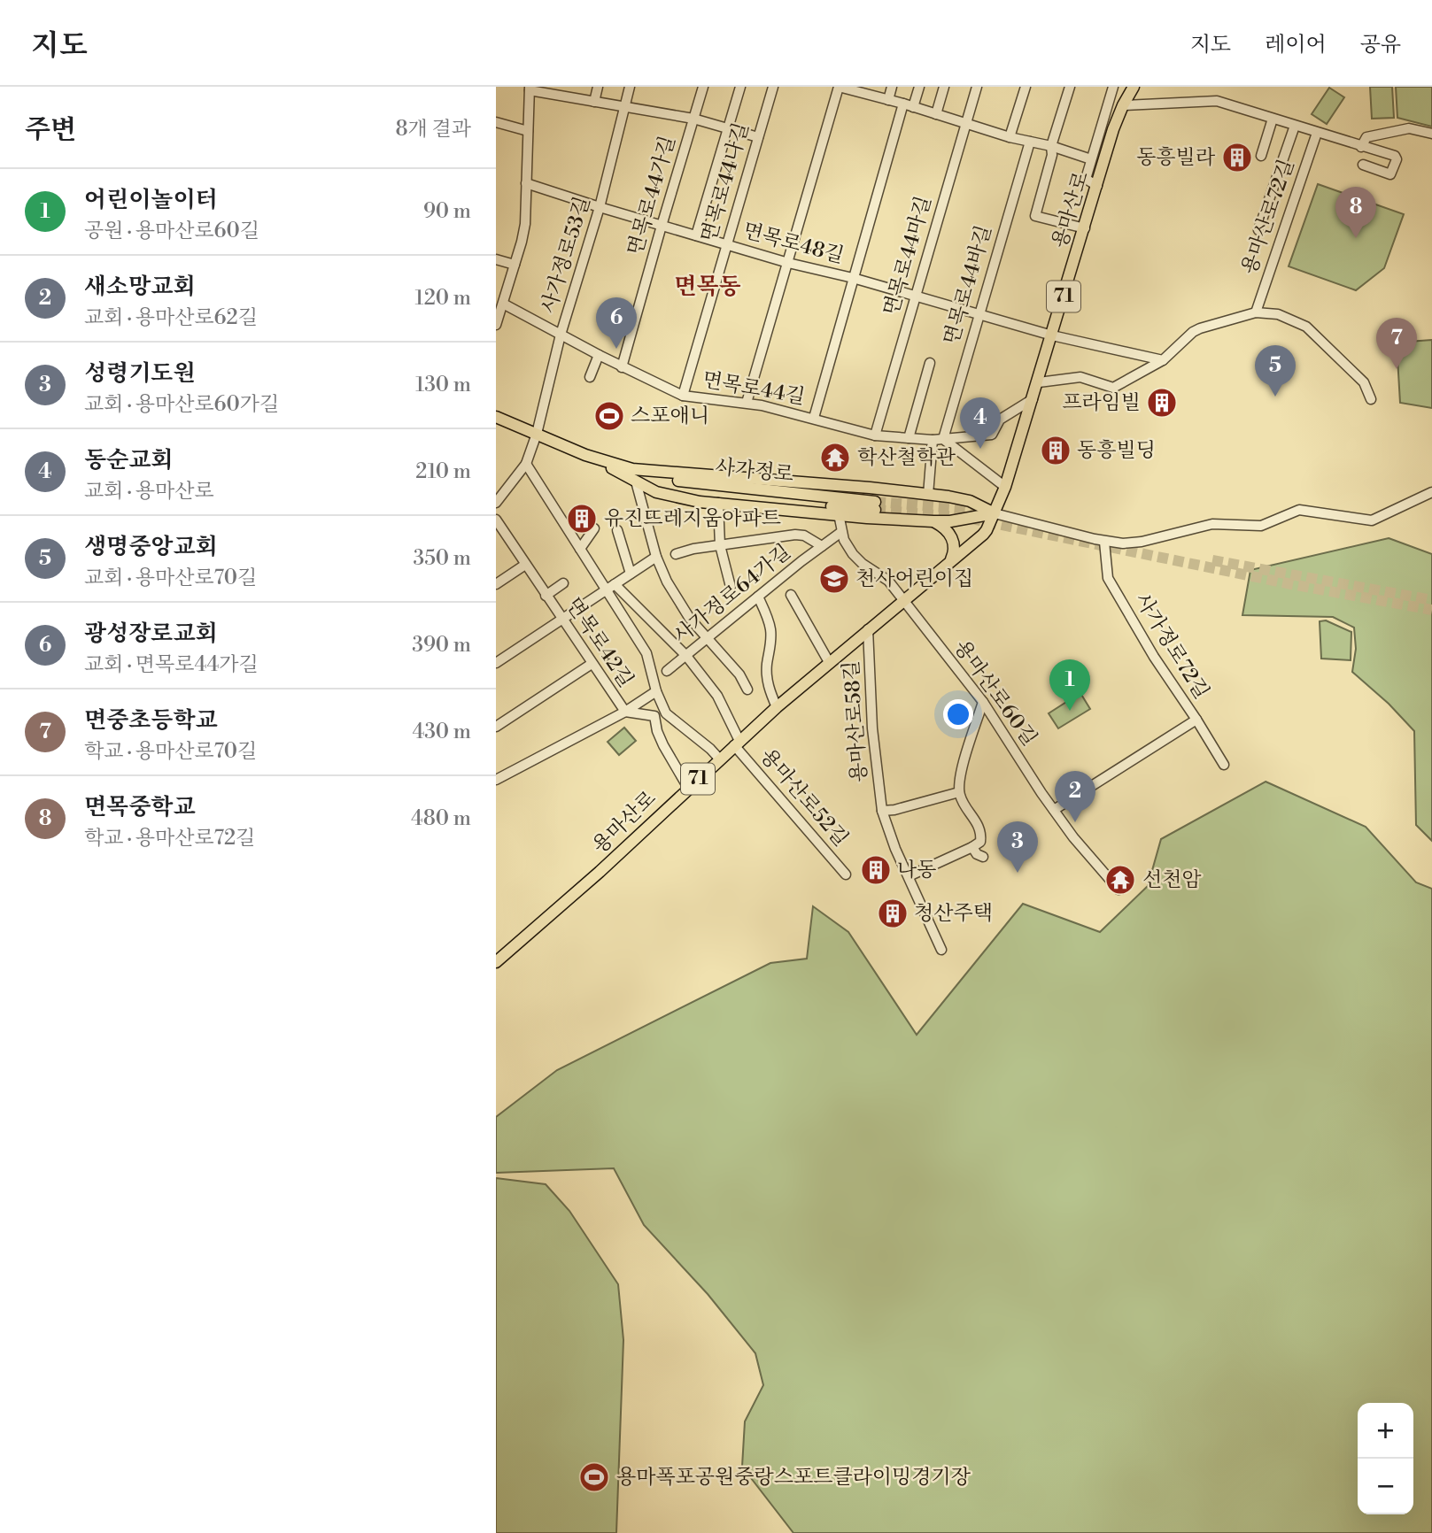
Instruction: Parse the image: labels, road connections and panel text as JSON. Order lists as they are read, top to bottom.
{
  "streets": {
    "main road": ["용마산로", "71", "사가정로"],
    "street": [
      "면목로44나길",
      "면목로44가길",
      "용마산로72길",
      "면목로48길",
      "사가정로53길",
      "면목로44마길",
      "면목로44바길",
      "면목로44길",
      "사가정로64가길",
      "면목로42길",
      "사가정로72길",
      "용마산로60길",
      "용마산로58길",
      "용마산로52길"
    ]
  },
  "crossings": [
    ["면목로44나길", "면목로48길"],
    ["면목로44나길", "면목로44길"],
    ["면목로44가길", "면목로48길"],
    ["면목로44가길", "면목로44길"],
    ["용마산로", "면목로48길"],
    ["용마산로", "면목로42길"],
    ["용마산로", "용마산로60길"],
    ["용마산로", "용마산로58길"],
    ["용마산로", "용마산로52길"],
    ["면목로48길", "사가정로53길"],
    ["면목로48길", "면목로44마길"],
    ["면목로48길", "면목로44바길"],
    ["사가정로53길", "면목로44길"],
    ["면목로44마길", "면목로44길"],
    ["면목로44바길", "면목로44길"],
    ["사가정로64가길", "용마산로60길"],
    ["사가정로64가길", "용마산로52길"]
  ],
  "districts": ["면목동"],
  "places": {
    "building": [
      "동흥빌라",
      "프라임빌",
      "동흥빌딩",
      "유진뜨레지움아파트",
      "나동",
      "청산주택"
    ],
    "sports": ["스포애니", "용마폭포공원중랑스포트클라이밍경기장"],
    "temple": ["학산철학관", "선천암"],
    "school or university": ["천사어린이집"]
  },
  "page": {
    "header": "지도",
    "nav": ["지도", "레이어", "공유"],
    "heading": ["주변", "8개 결과"],
    "list": [
      {
        "mark": "1",
        "name": "어린이놀이터",
        "note": "공원 · 용마산로60길",
        "value": "90 m"
      },
      {
        "mark": "2",
        "name": "새소망교회",
        "note": "교회 · 용마산로62길",
        "value": "120 m"
      },
      {
        "mark": "3",
        "name": "성령기도원",
        "note": "교회 · 용마산로60가길",
        "value": "130 m"
      },
      {
        "mark": "4",
        "name": "동순교회",
        "note": "교회 · 용마산로",
        "value": "210 m"
      },
      {
        "mark": "5",
        "name": "생명중앙교회",
        "note": "교회 · 용마산로70길",
        "value": "350 m"
      },
      {
        "mark": "6",
        "name": "광성장로교회",
        "note": "교회 · 면목로44가길",
        "value": "390 m"
      },
      {
        "mark": "7",
        "name": "면중초등학교",
        "note": "학교 · 용마산로70길",
        "value": "430 m"
      },
      {
        "mark": "8",
        "name": "면목중학교",
        "note": "학교 · 용마산로72길",
        "value": "480 m"
      }
    ],
    "pins": [
      "8",
      "6",
      "7",
      "5",
      "4",
      "1",
      "2",
      "3"
    ],
    "map_buttons": ["+", "−"]
  }
}
